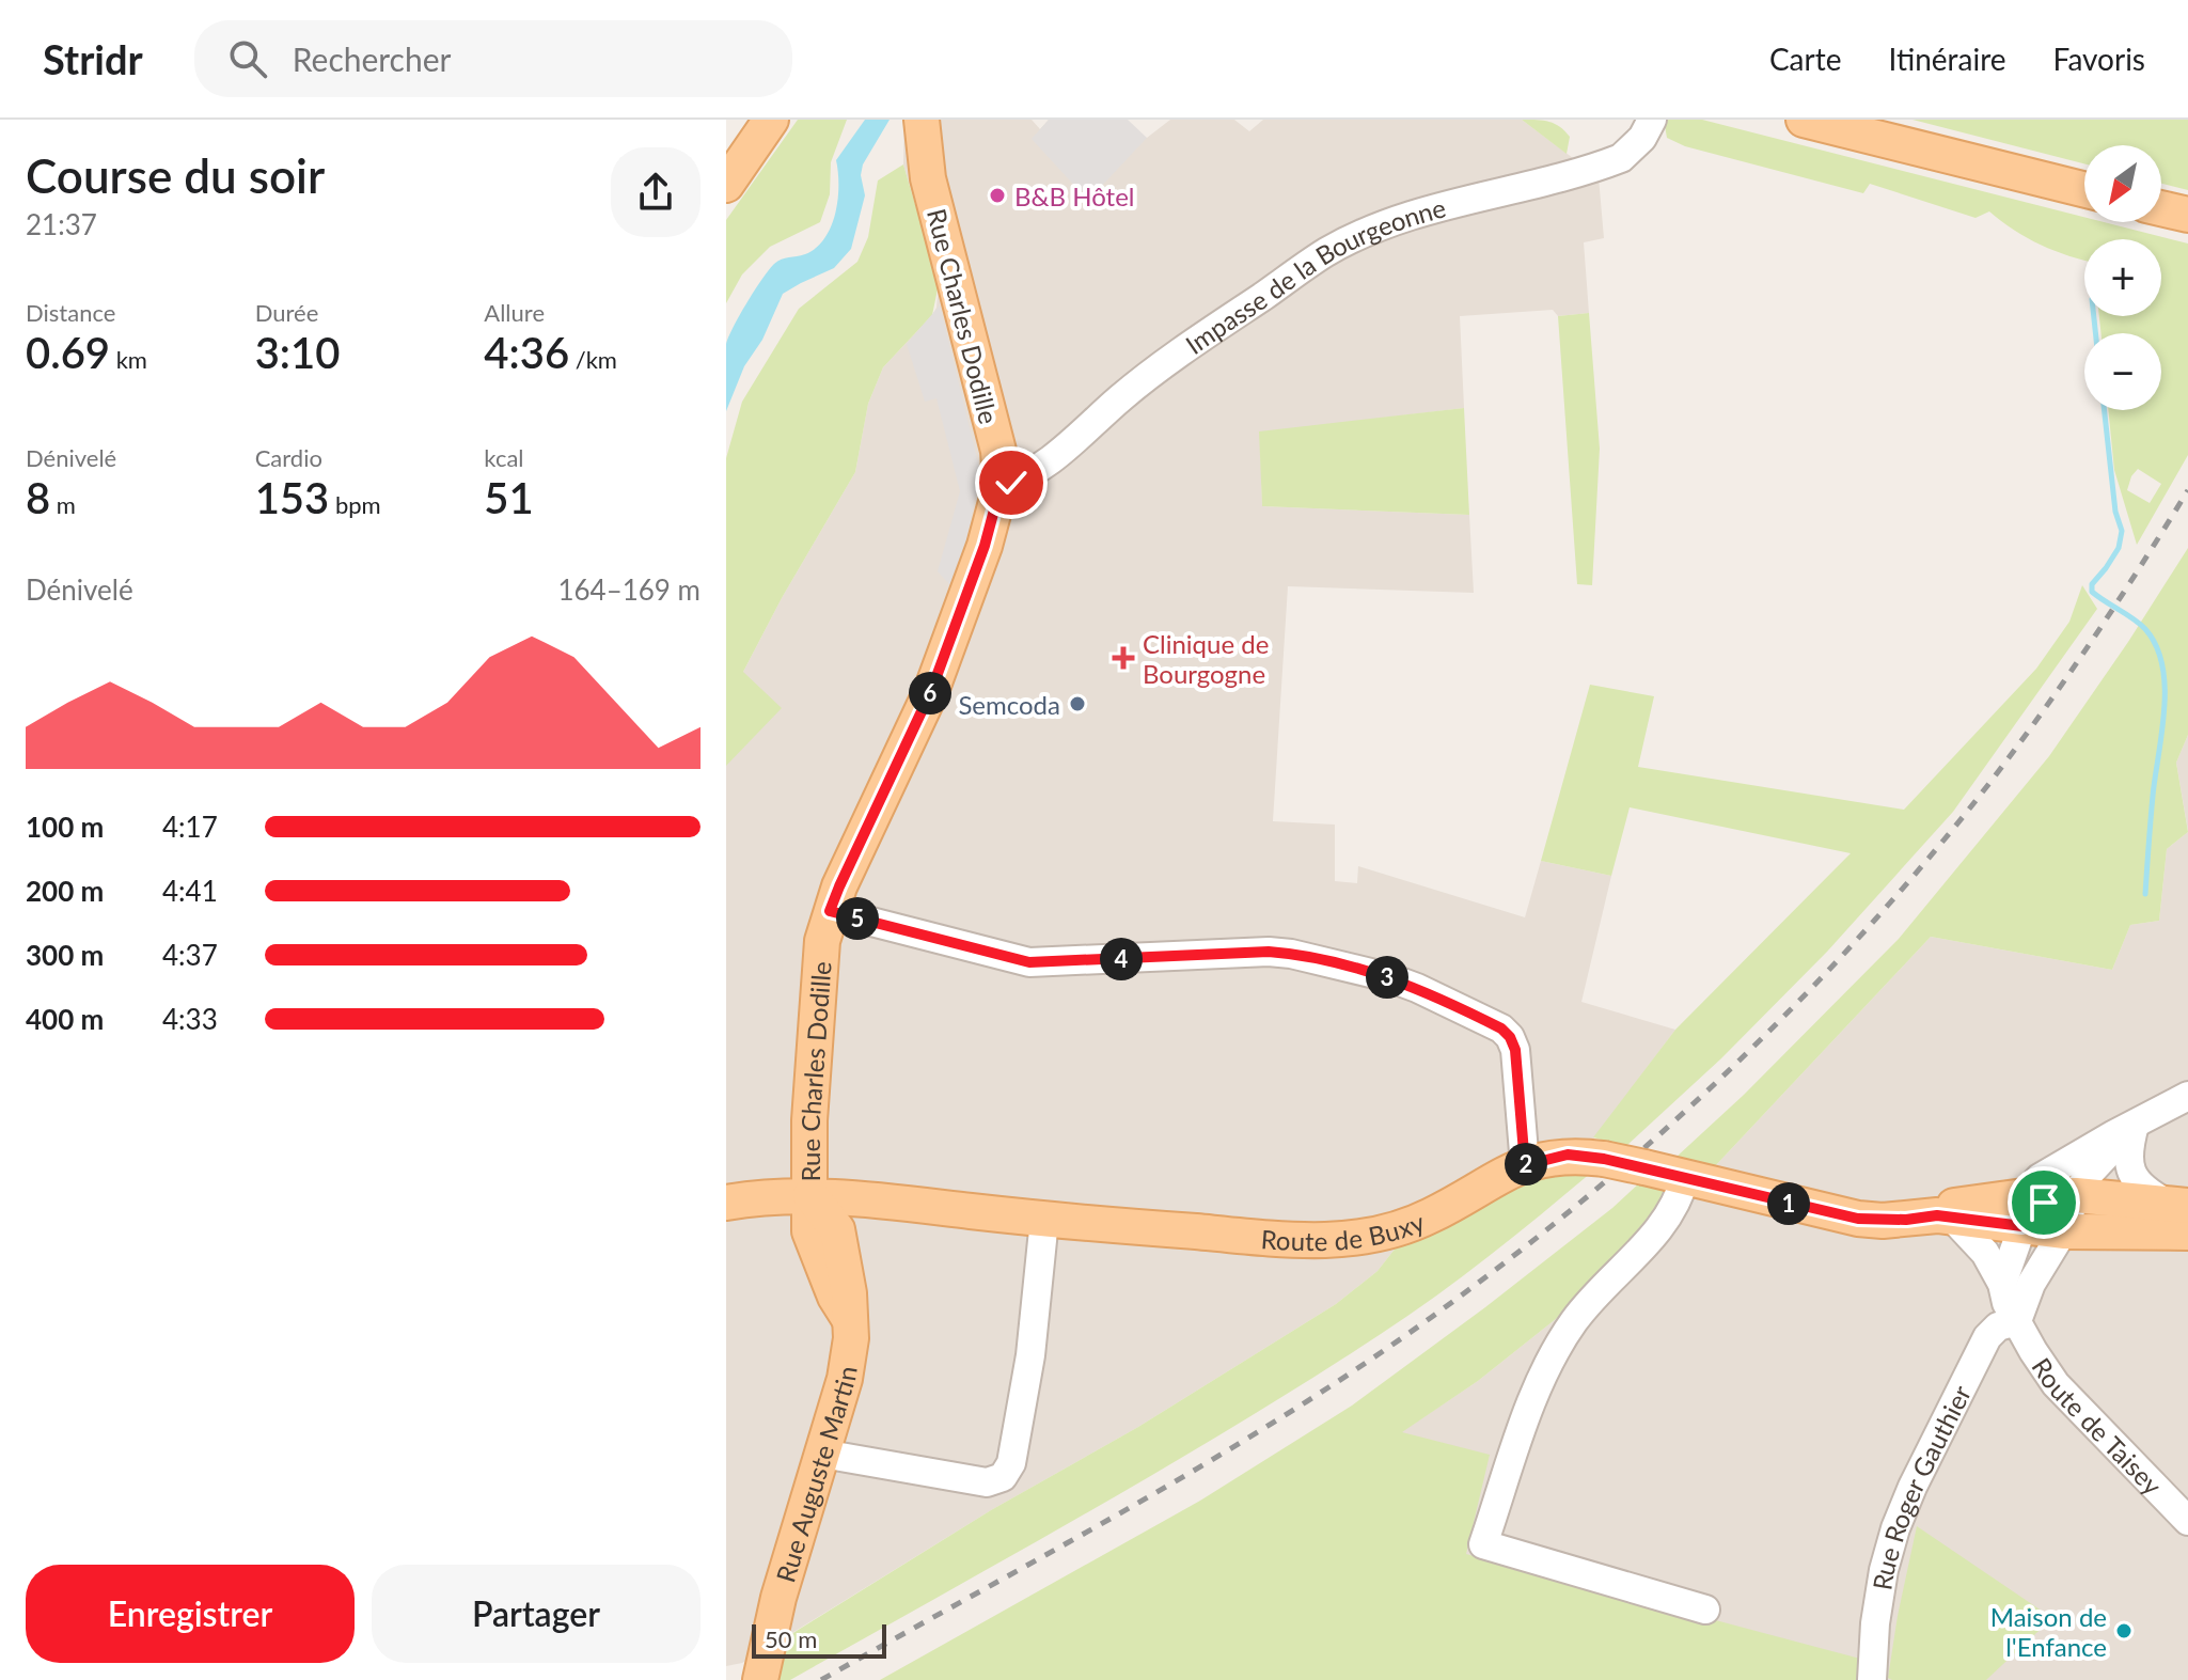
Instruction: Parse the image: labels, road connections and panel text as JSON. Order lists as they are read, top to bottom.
{
  "streets": {
    "main road": ["Rue Charles Dodille", "Route de Buxy", "Rue Auguste Martin"],
    "street": ["Impasse de la Bourgeonne", "Route de Taisey", "Rue Roger Gauthier"]
  },
  "crossings": [
    ["Impasse de la Bourgeonne", "Rue Charles Dodille"],
    ["Rue Charles Dodille", "Route de Buxy"],
    ["Rue Charles Dodille", "Rue Auguste Martin"],
    ["Route de Buxy", "Route de Taisey"],
    ["Route de Buxy", "Rue Auguste Martin"],
    ["Route de Taisey", "Rue Roger Gauthier"]
  ],
  "places": {
    "other": ["B&B Hôtel", "Semcoda", "Maison de l'Enfance"],
    "health": ["Clinique de Bourgogne"]
  },
  "scale_bar": "50 m",
  "north": "bottom left",
  "page": {
    "header": "Stridr",
    "search": "Rechercher",
    "nav": ["Carte", "Itinéraire", "Favoris"],
    "heading": ["Course du soir", "21:37"],
    "map_buttons": ["+", "−"],
    "stats": [
      ["Distance", "0.69 km"],
      ["Durée", "3:10"],
      ["Allure", "4:36 /km"],
      ["Dénivelé", "8 m"],
      ["Cardio", "153 bpm"],
      ["kcal", "51"]
    ],
    "chart": ["Dénivelé", "164–169 m"],
    "pins": [
      "6",
      "5",
      "4",
      "3",
      "2",
      "1"
    ],
    "list": [
      {
        "name": "100 m",
        "note": "4:17"
      },
      {
        "name": "200 m",
        "note": "4:41"
      },
      {
        "name": "300 m",
        "note": "4:37"
      },
      {
        "name": "400 m",
        "note": "4:33"
      }
    ],
    "buttons": ["Enregistrer", "Partager"],
    "scale": "50 m"
  }
}
